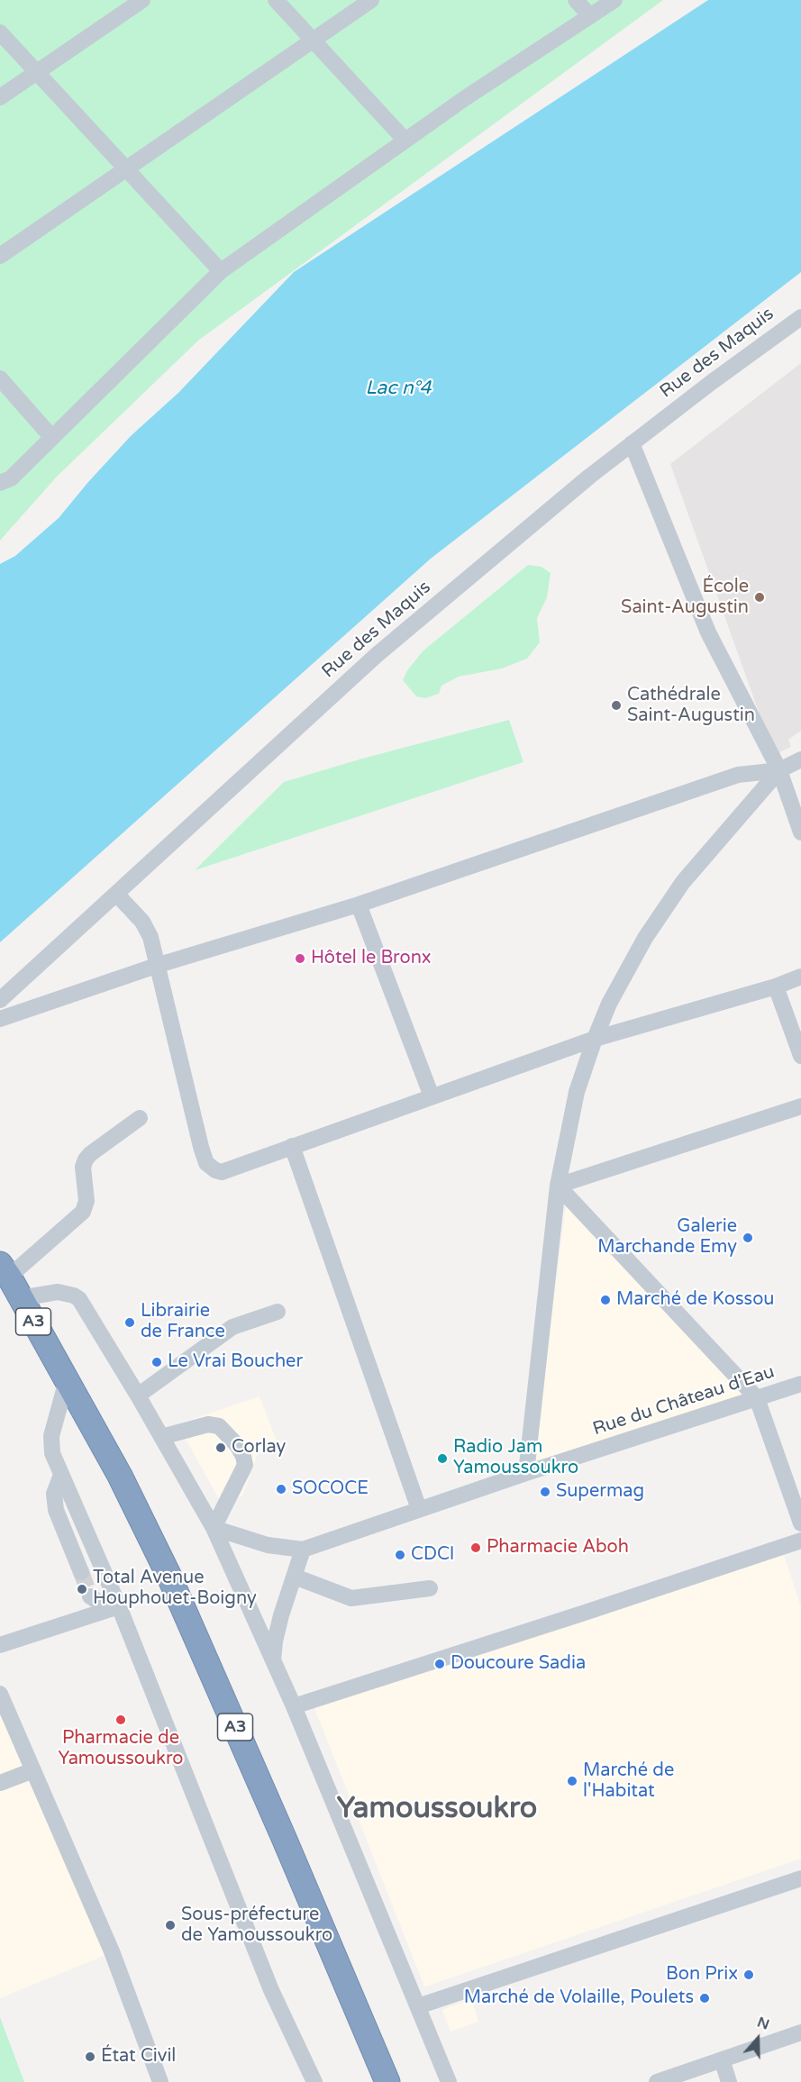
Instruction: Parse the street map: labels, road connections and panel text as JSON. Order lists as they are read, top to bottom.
{
  "streets": {
    "highway": ["A3"],
    "street": ["Rue des Maquis", "Rue du Château d'Eau"]
  },
  "districts": ["Yamoussoukro"],
  "water": ["Lac n°4"],
  "places": [
    "École Saint-Augustin",
    "Cathédrale Saint-Augustin",
    "Hôtel le Bronx",
    "Galerie Marchande Emy",
    "Marché de Kossou",
    "Librairie de France",
    "Le Vrai Boucher",
    "Corlay",
    "Radio Jam Yamoussoukro",
    "SOCOCE",
    "Supermag",
    "Pharmacie Aboh",
    "CDCI",
    "Total Avenue Houphouet-Boigny",
    "Doucoure Sadia",
    "Pharmacie de Yamoussoukro",
    "Marché de l'Habitat",
    "Sous-préfecture de Yamoussoukro",
    "Bon Prix",
    "Marché de Volaille, Poulets",
    "État Civil"
  ],
  "north": "top"
}
